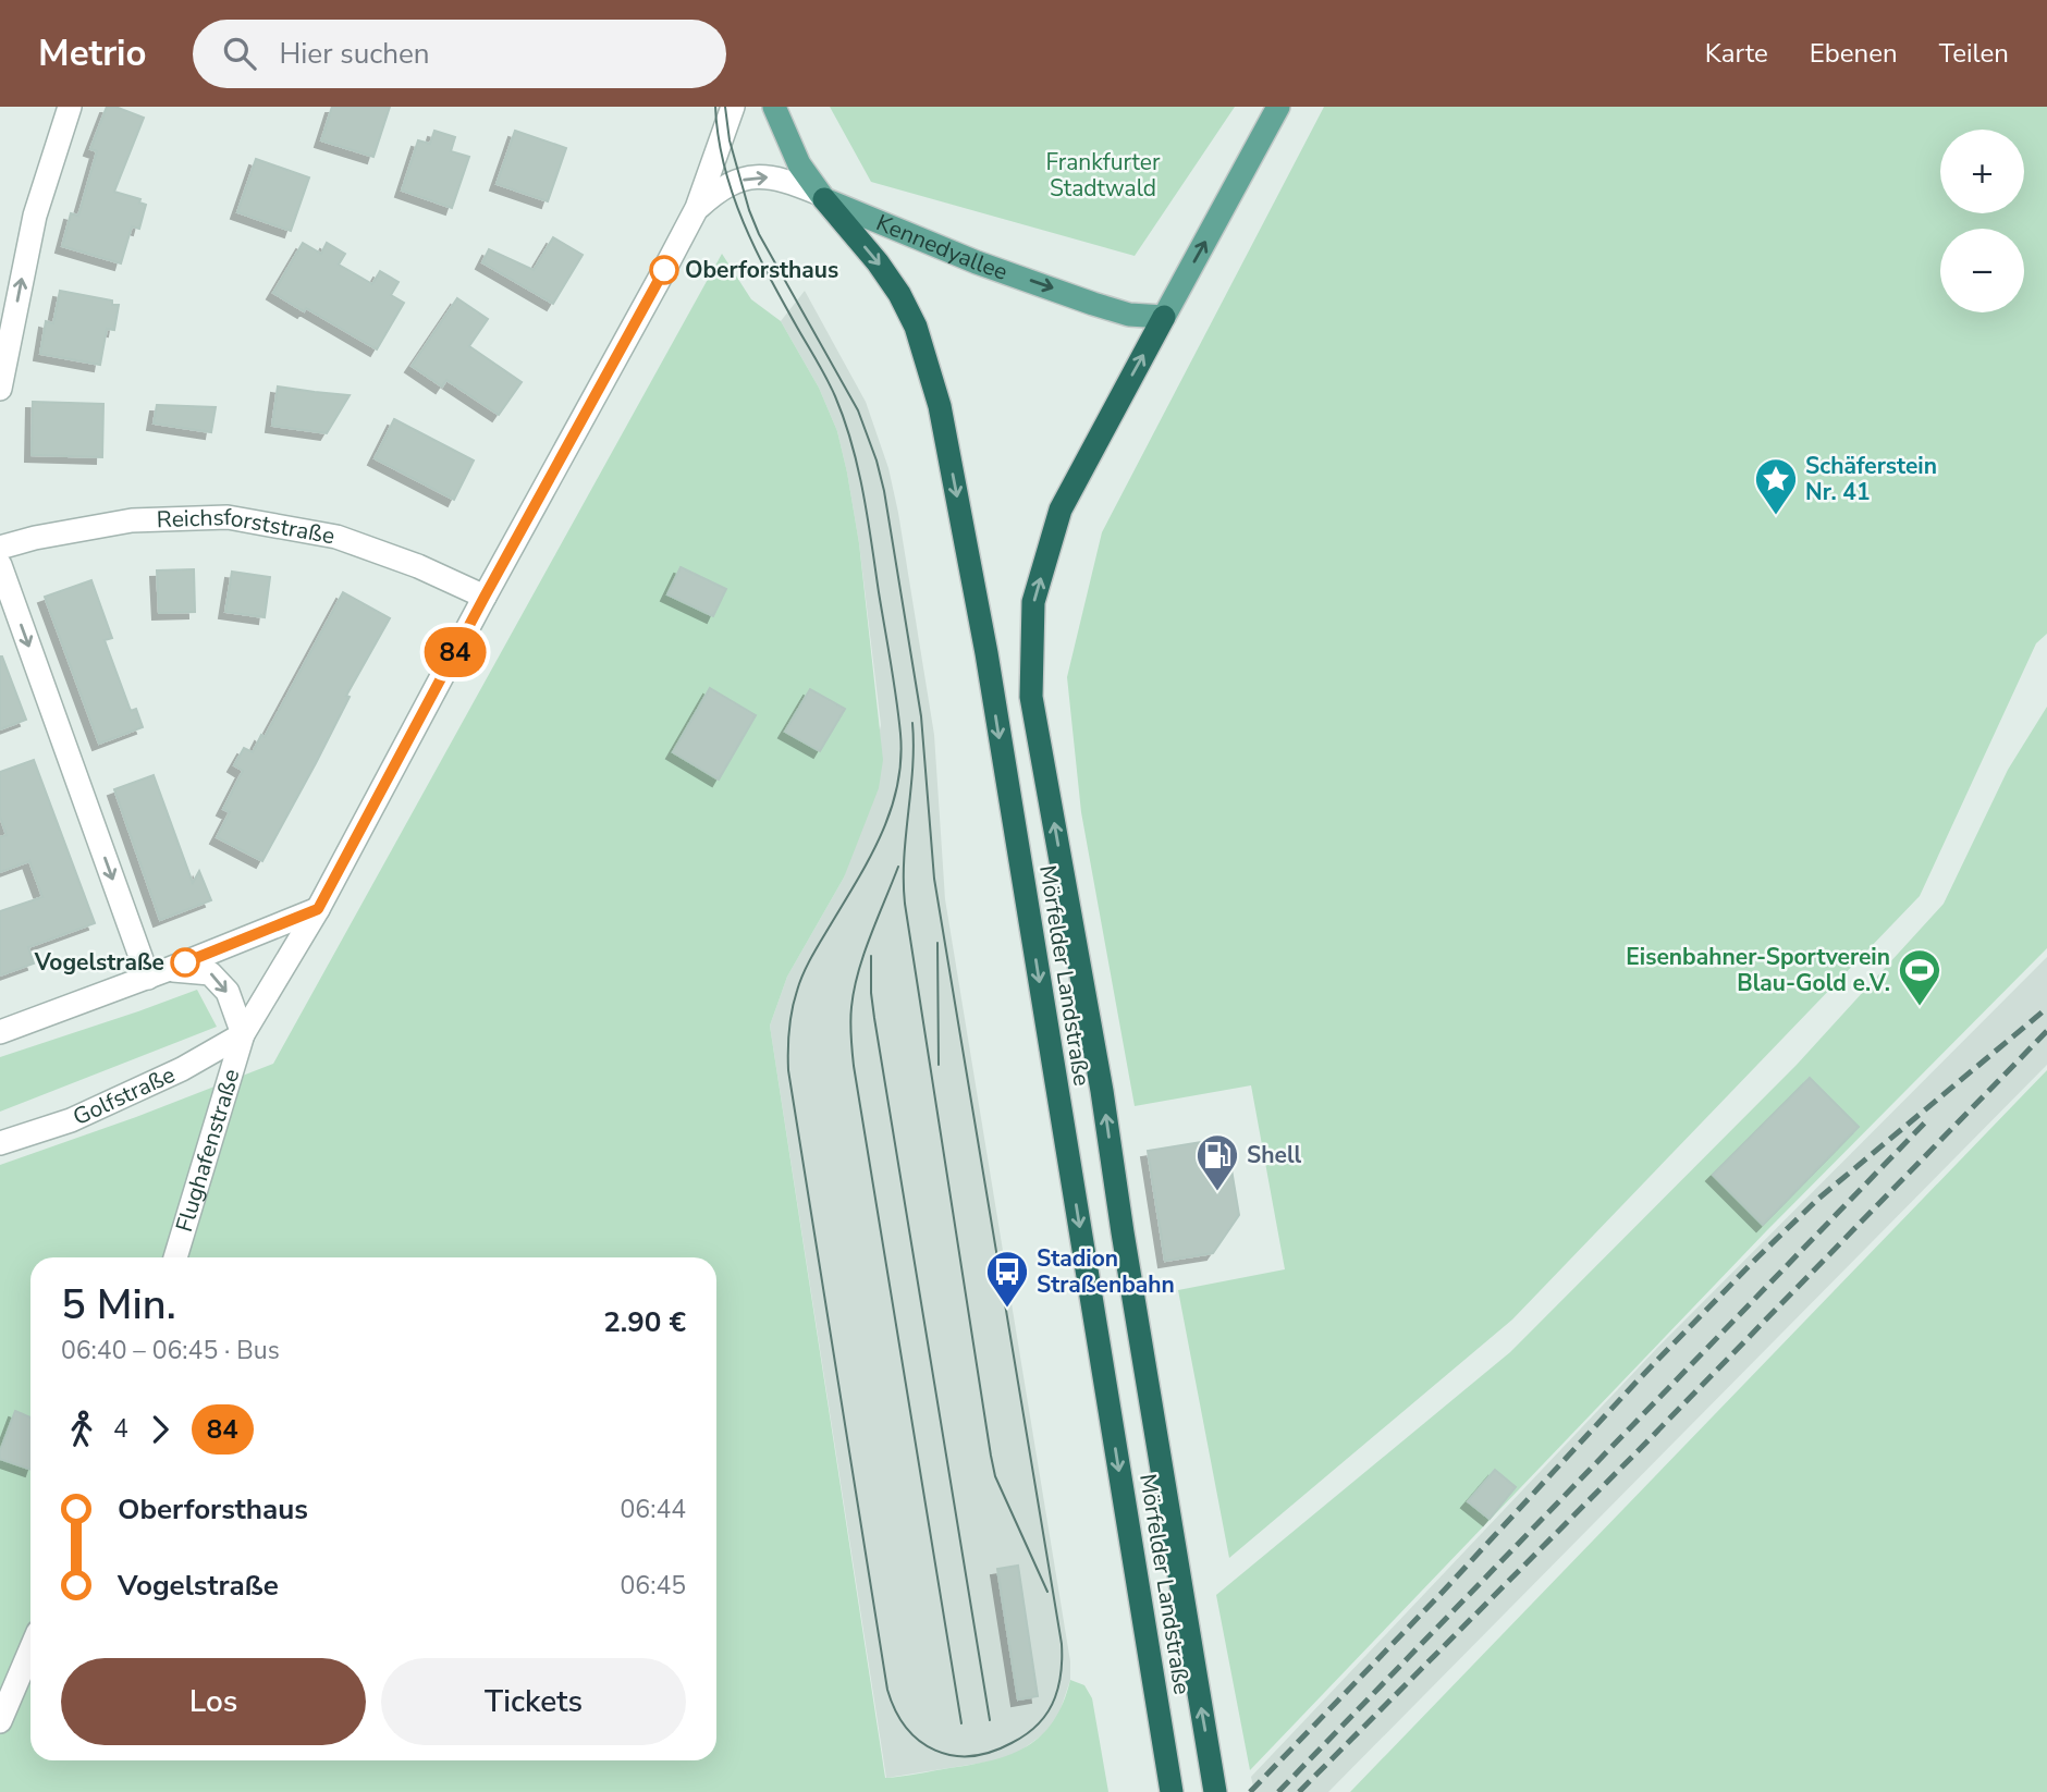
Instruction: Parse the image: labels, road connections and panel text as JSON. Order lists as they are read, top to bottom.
{
  "streets": {
    "highway": ["Mörfelder Landstraße"],
    "main road": ["Kennedyallee"],
    "street": ["Reichsforststraße", "Golfstraße", "Flughafenstraße"]
  },
  "crossings": [
    ["Kennedyallee", "Mörfelder Landstraße"],
    ["Kennedyallee", "Flughafenstraße"],
    ["Reichsforststraße", "Flughafenstraße"],
    ["Mörfelder Landstraße", "Flughafenstraße"],
    ["Golfstraße", "Flughafenstraße"]
  ],
  "one_way": ["Kennedyallee"],
  "parks": ["Frankfurter Stadtwald"],
  "places": {
    "other": ["Oberforsthaus", "Vogelstraße"],
    "place": ["Schäferstein Nr. 41"],
    "sports": ["Eisenbahner-Sportverein Blau-Gold e.V."],
    "fuel station": ["Shell"],
    "bus stop": ["Stadion Straßenbahn"]
  },
  "lines": ["bus line 84"],
  "page": {
    "header": "Metrio",
    "search": "Hier suchen",
    "nav": ["Karte", "Ebenen", "Teilen"],
    "on_map": "84",
    "map_buttons": ["+", "−"],
    "heading": ["5 Min.", "06:40 – 06:45 · Bus", "2.90 €"],
    "legs": ["4", "84"],
    "list": [
      {
        "name": "Oberforsthaus",
        "value": "06:44"
      },
      {
        "name": "Vogelstraße",
        "value": "06:45"
      }
    ],
    "buttons": ["Los", "Tickets"]
  }
}
